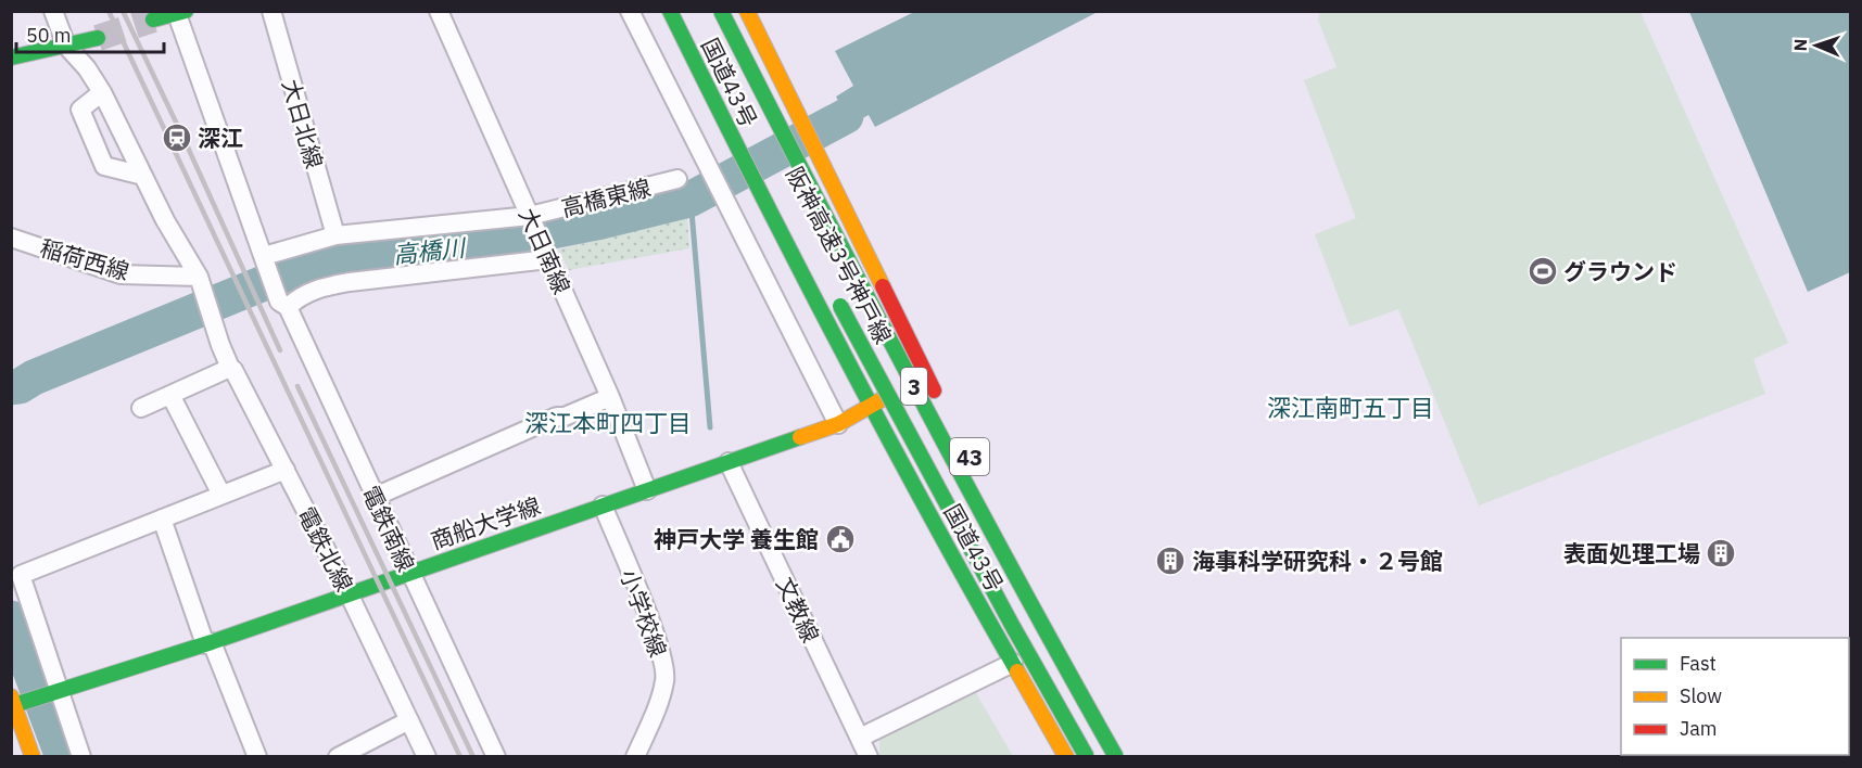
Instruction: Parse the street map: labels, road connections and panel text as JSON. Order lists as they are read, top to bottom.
{
  "streets": {
    "main road": [
      "国道43号",
      "阪神高速3号神戸線",
      "3",
      "商船大学線"
    ],
    "street": [
      "大日北線",
      "高橋東線",
      "大日南線",
      "稲荷西線",
      "電鉄南線",
      "電鉄北線",
      "文教線",
      "小学校線"
    ]
  },
  "crossings": [
    ["国道43号", "商船大学線"],
    ["大日北線", "高橋東線"],
    ["高橋東線", "大日南線"],
    ["高橋東線", "電鉄南線"],
    ["大日南線", "商船大学線"],
    ["稲荷西線", "電鉄北線"],
    ["商船大学線", "電鉄南線"],
    ["商船大学線", "電鉄北線"],
    ["商船大学線", "文教線"],
    ["商船大学線", "小学校線"]
  ],
  "districts": ["深江南町五丁目", "深江本町四丁目"],
  "water": ["高橋川"],
  "places": {
    "station": ["深江"],
    "sports": ["グラウンド"],
    "public building": ["神戸大学 養生館"],
    "building": ["表面処理工場", "海事科学研究科・２号館"]
  },
  "legend": ["Fast", "Slow", "Jam"],
  "scale_bar": "50 m",
  "north": "left"
}
